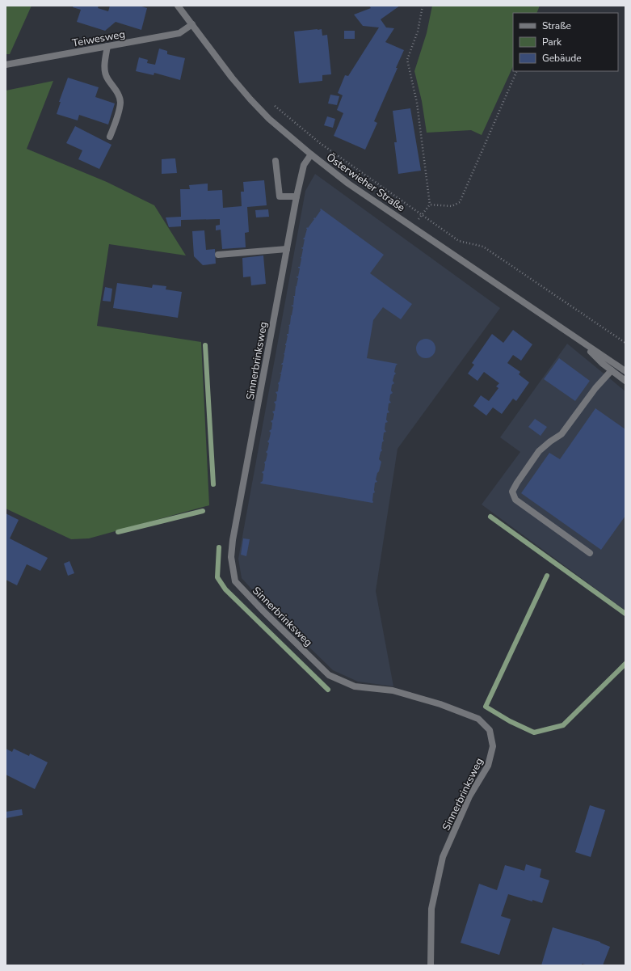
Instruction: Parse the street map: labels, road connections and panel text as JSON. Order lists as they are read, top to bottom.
{
  "streets": {
    "street": ["Teiwesweg", "Österwieher Straße", "Sinnerbrinksweg"]
  },
  "crossings": [
    ["Teiwesweg", "Österwieher Straße"],
    ["Österwieher Straße", "Sinnerbrinksweg"]
  ],
  "legend": ["Straße", "Park", "Gebäude"]
}
